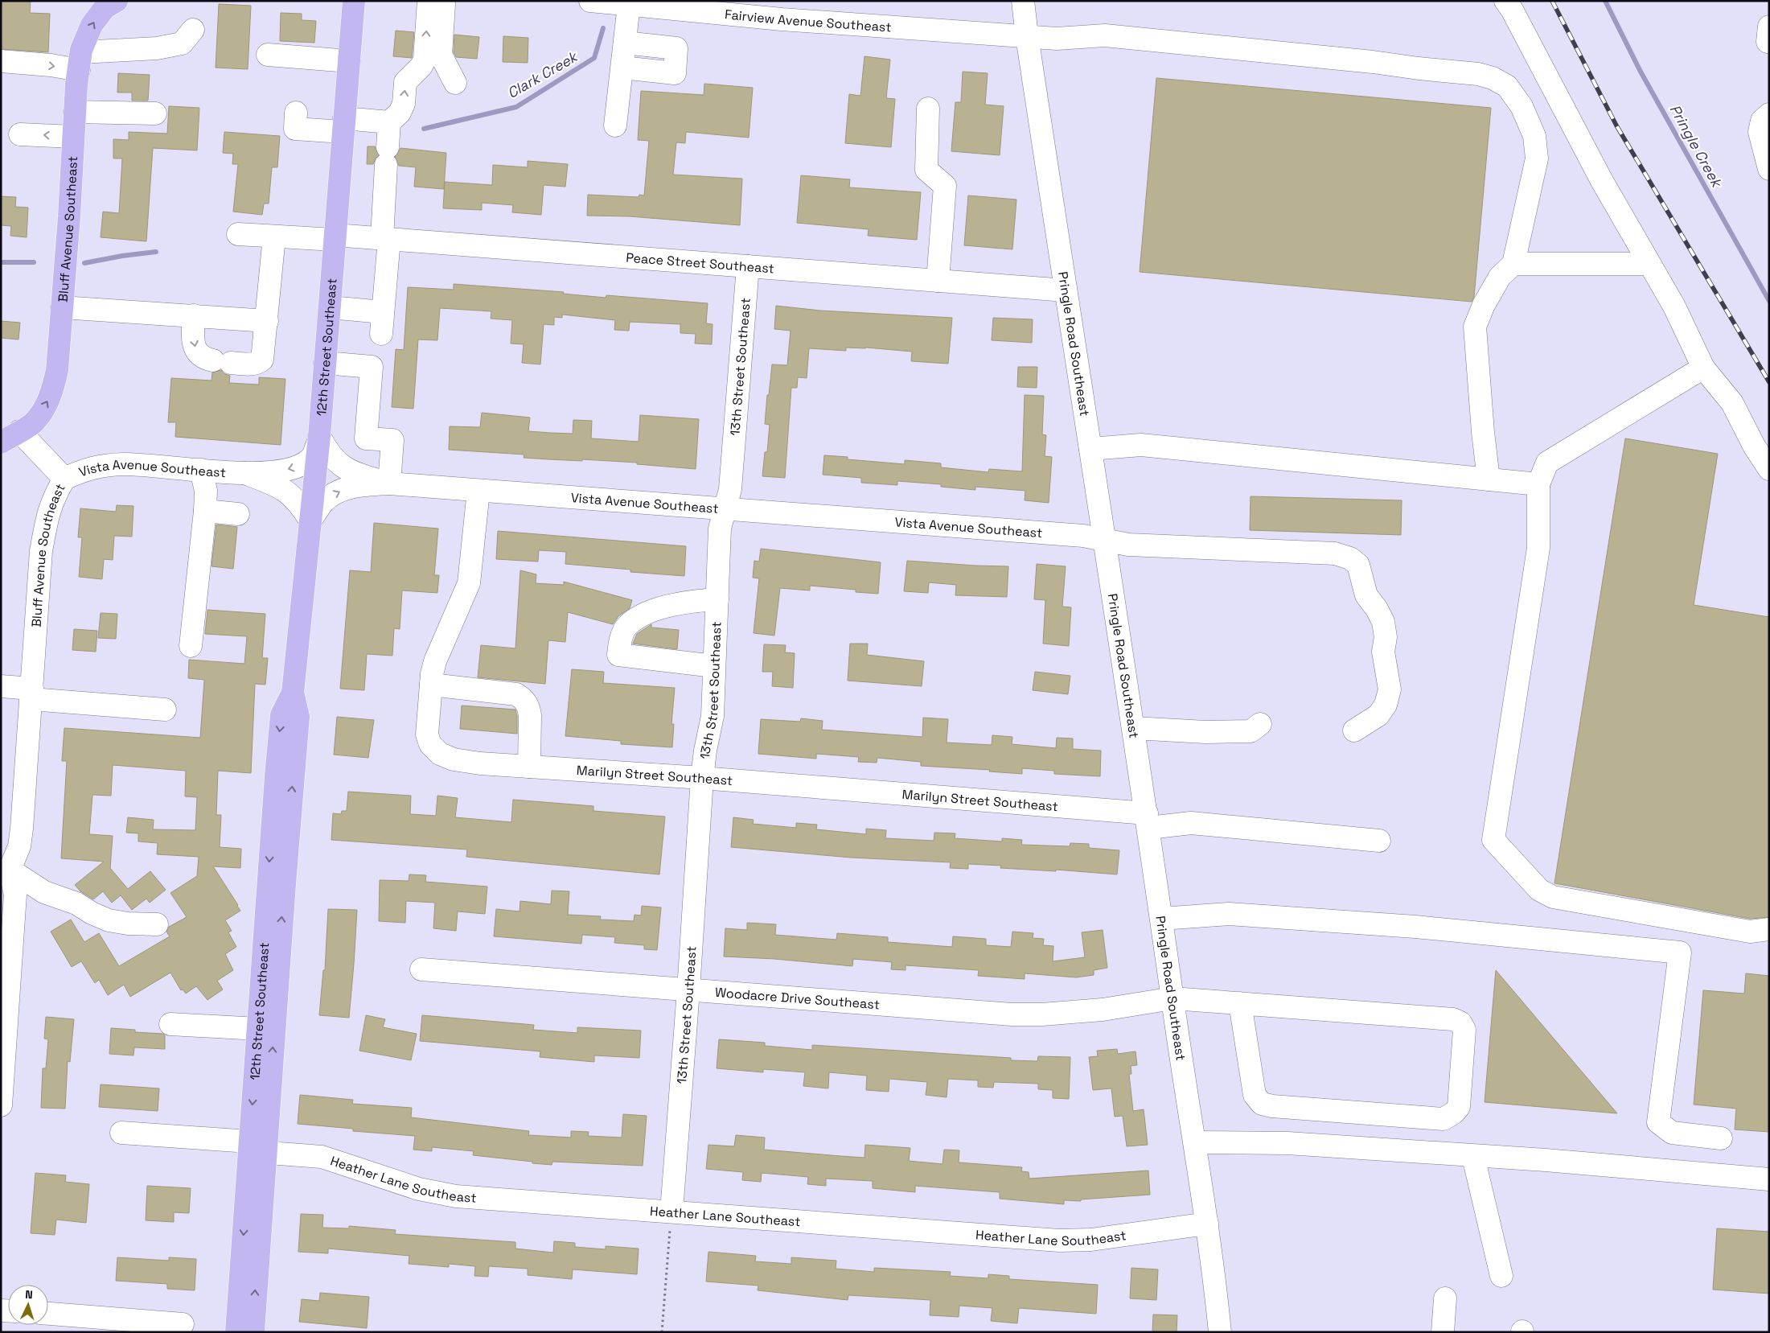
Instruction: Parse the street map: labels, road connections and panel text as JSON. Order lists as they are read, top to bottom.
{
  "streets": {
    "main road": ["Bluff Avenue Southeast", "12th Street Southeast"],
    "street": [
      "Fairview Avenue Southeast",
      "Peace Street Southeast",
      "Pringle Road Southeast",
      "13th Street Southeast",
      "Vista Avenue Southeast",
      "Marilyn Street Southeast",
      "Woodacre Drive Southeast",
      "Heather Lane Southeast"
    ]
  },
  "crossings": [
    ["Fairview Avenue Southeast", "Pringle Road Southeast"],
    ["Bluff Avenue Southeast", "Vista Avenue Southeast"],
    ["Peace Street Southeast", "Pringle Road Southeast"],
    ["Peace Street Southeast", "12th Street Southeast"],
    ["Peace Street Southeast", "13th Street Southeast"],
    ["Pringle Road Southeast", "Vista Avenue Southeast"],
    ["Pringle Road Southeast", "Marilyn Street Southeast"],
    ["Pringle Road Southeast", "Woodacre Drive Southeast"],
    ["Pringle Road Southeast", "Heather Lane Southeast"],
    ["12th Street Southeast", "Vista Avenue Southeast"],
    ["12th Street Southeast", "Heather Lane Southeast"],
    ["13th Street Southeast", "Vista Avenue Southeast"],
    ["13th Street Southeast", "Marilyn Street Southeast"],
    ["13th Street Southeast", "Woodacre Drive Southeast"],
    ["13th Street Southeast", "Heather Lane Southeast"],
    ["Vista Avenue Southeast", "Marilyn Street Southeast"]
  ],
  "water": ["Clark Creek", "Pringle Creek"],
  "north": "top"
}
